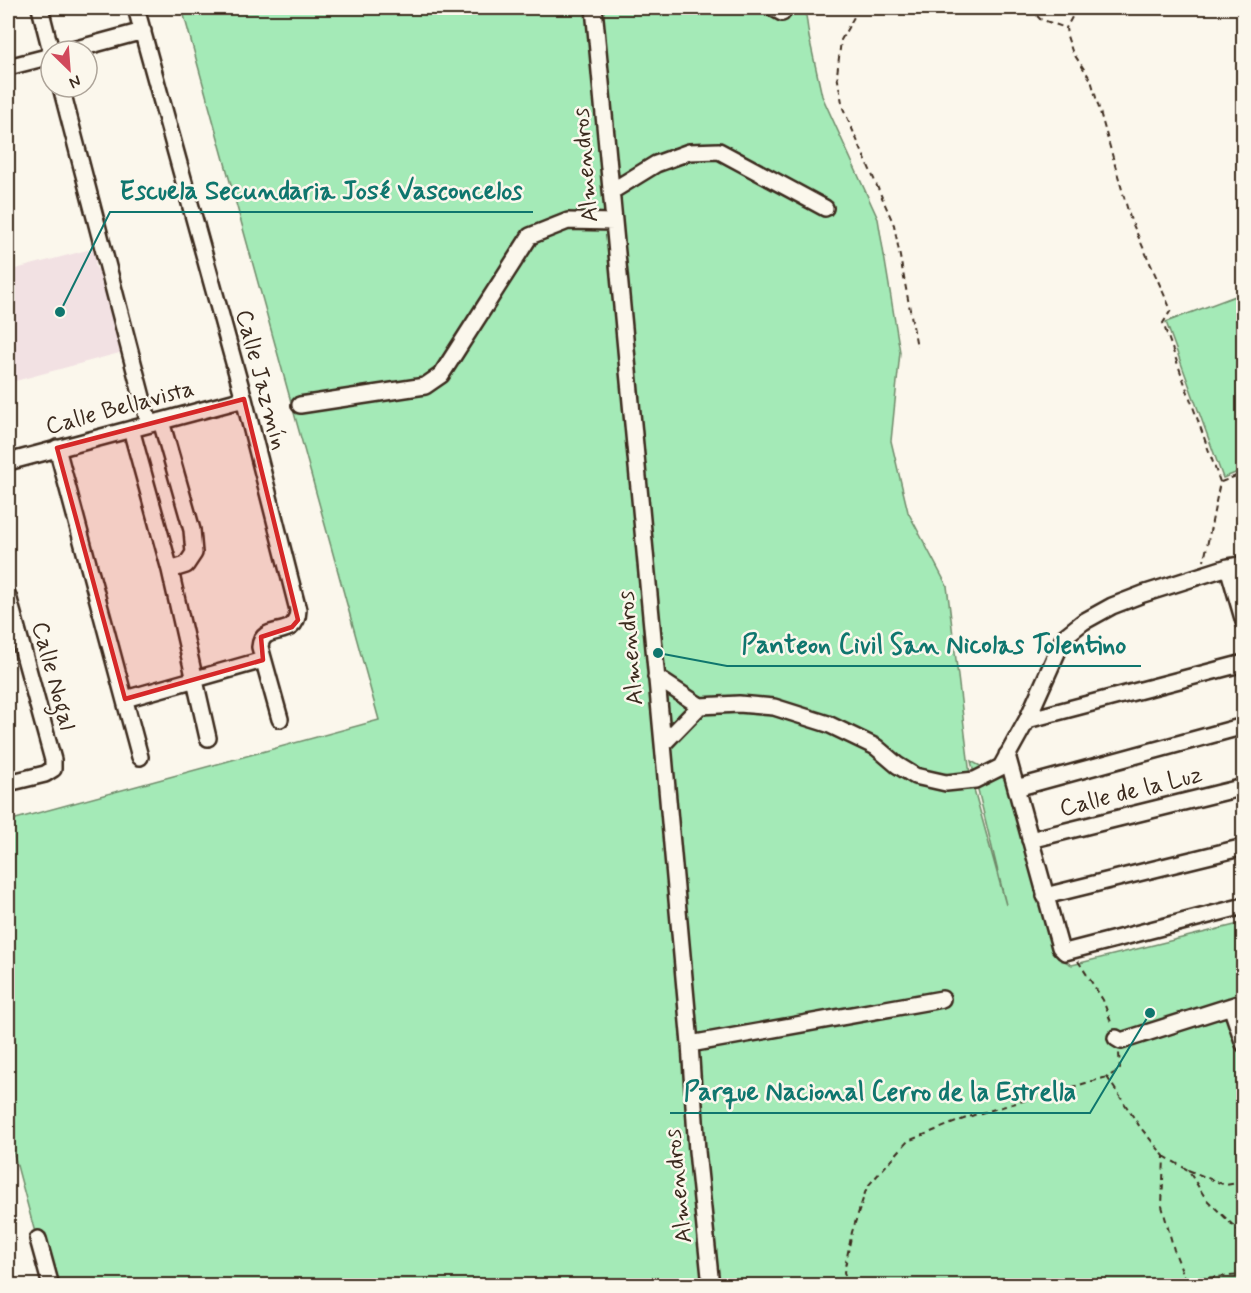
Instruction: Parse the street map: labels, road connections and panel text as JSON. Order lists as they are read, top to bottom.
{
  "streets": {
    "street": [
      "Almendros",
      "Calle Jazmín",
      "Calle Bellavista",
      "Calle Nogal",
      "Calle de la Luz"
    ]
  },
  "crossings": [
    ["Calle Jazmín", "Calle Bellavista"]
  ],
  "places": ["Escuela Secundaria José Vasconcelos", "Panteon Civil San Nicolas Tolentino", "Parque Nacional Cerro de la Estrella"],
  "north": "bottom right"
}
